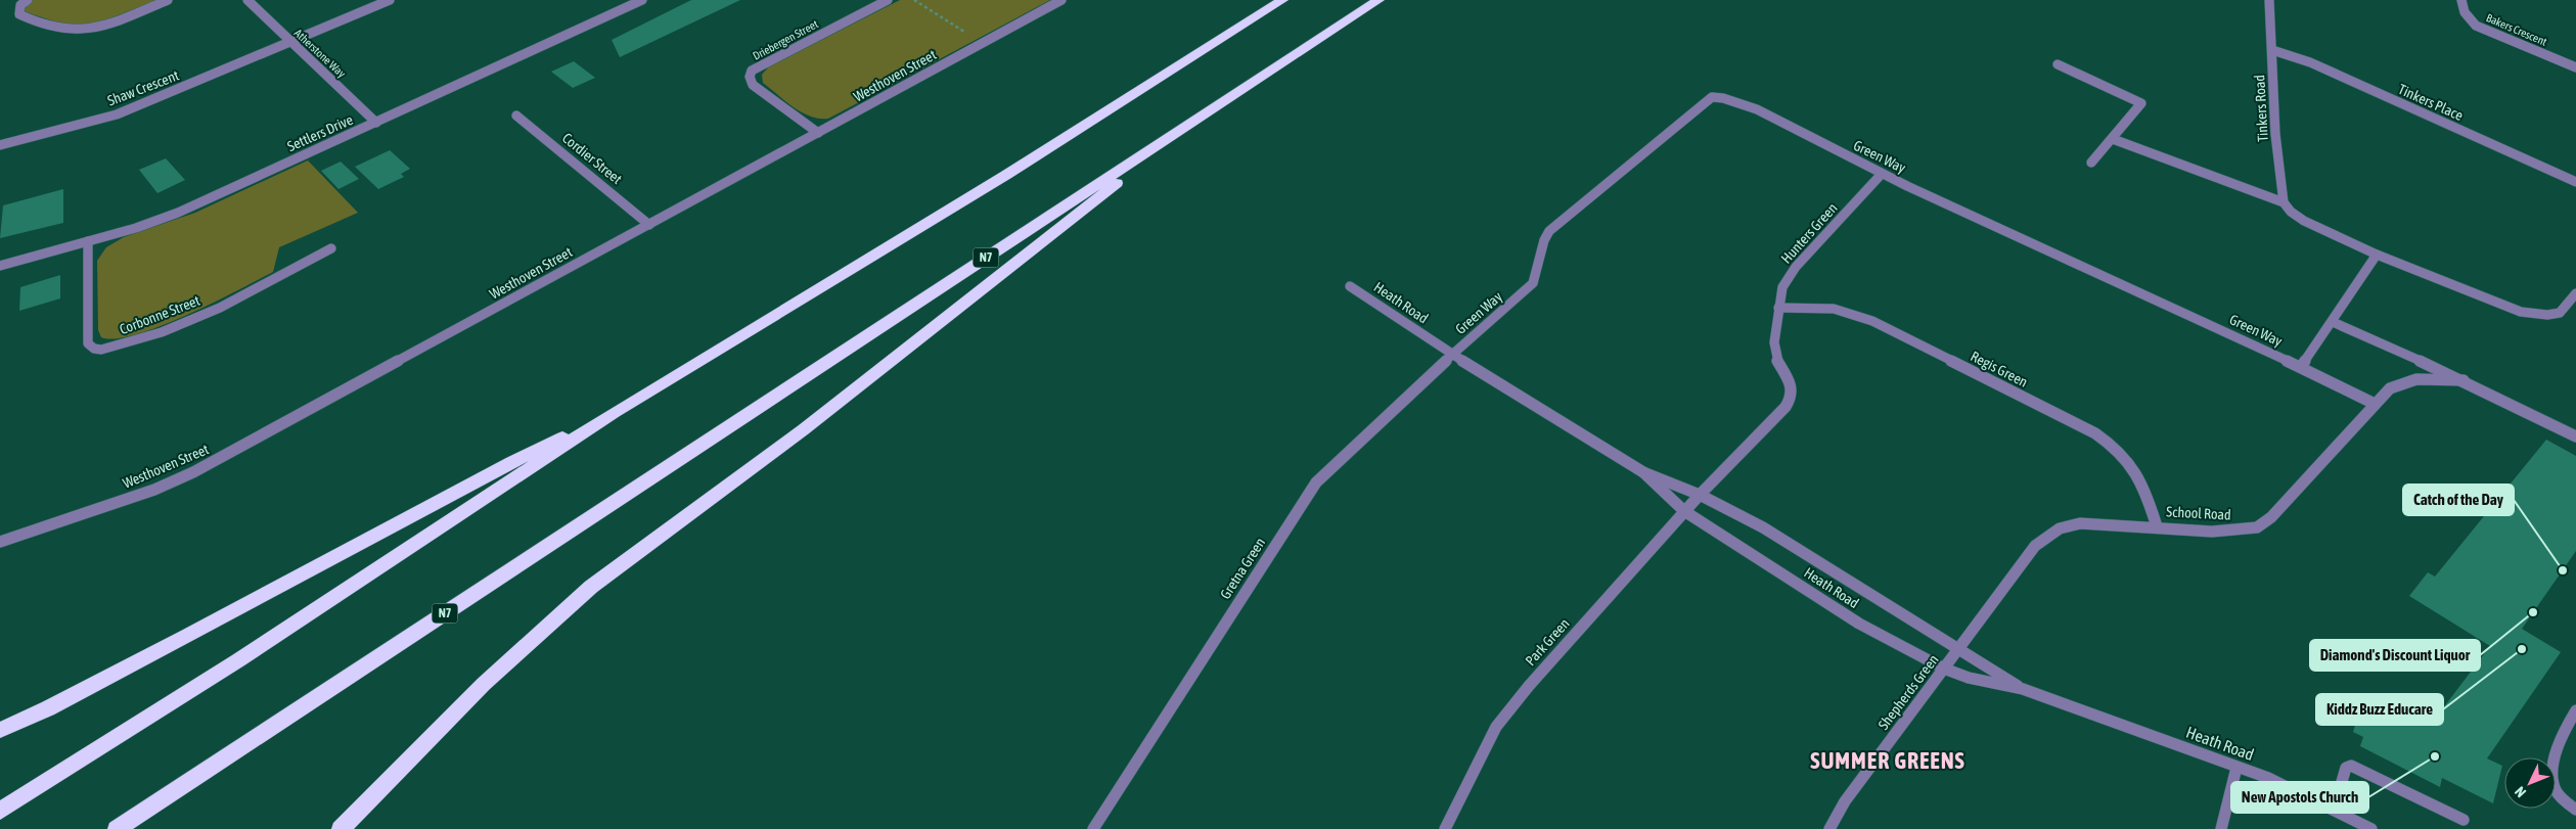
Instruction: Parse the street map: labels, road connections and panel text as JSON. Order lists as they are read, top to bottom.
{
  "streets": {
    "highway": ["N7"],
    "street": [
      "Bakers Crescent",
      "Driebergen Street",
      "Atherstone Way",
      "Westhoven Street",
      "Shaw Crescent",
      "Tinkers Place",
      "Tinkers Road",
      "Settlers Drive",
      "Green Way",
      "Cordier Street",
      "Hunters Green",
      "Heath Road",
      "Corbonne Street",
      "Regis Green",
      "School Road",
      "Gretna Green",
      "Park Green",
      "Shepherds Green"
    ]
  },
  "crossings": [
    ["Driebergen Street", "Westhoven Street"],
    ["Atherstone Way", "Shaw Crescent"],
    ["Atherstone Way", "Settlers Drive"],
    ["Westhoven Street", "Cordier Street"],
    ["Tinkers Place", "Tinkers Road"],
    ["Settlers Drive", "Corbonne Street"],
    ["Green Way", "Hunters Green"],
    ["Green Way", "Heath Road"],
    ["Green Way", "School Road"],
    ["Green Way", "Gretna Green"],
    ["Hunters Green", "Heath Road"],
    ["Hunters Green", "Regis Green"],
    ["Hunters Green", "Park Green"],
    ["Heath Road", "School Road"],
    ["Heath Road", "Gretna Green"],
    ["Heath Road", "Park Green"],
    ["Heath Road", "Shepherds Green"],
    ["Regis Green", "School Road"],
    ["School Road", "Shepherds Green"]
  ],
  "districts": ["SUMMER GREENS"],
  "places": [
    "Catch of the Day",
    "Diamond's Discount Liquor",
    "Kiddz Buzz Educare",
    "New Apostols Church"
  ],
  "north": "bottom left"
}
